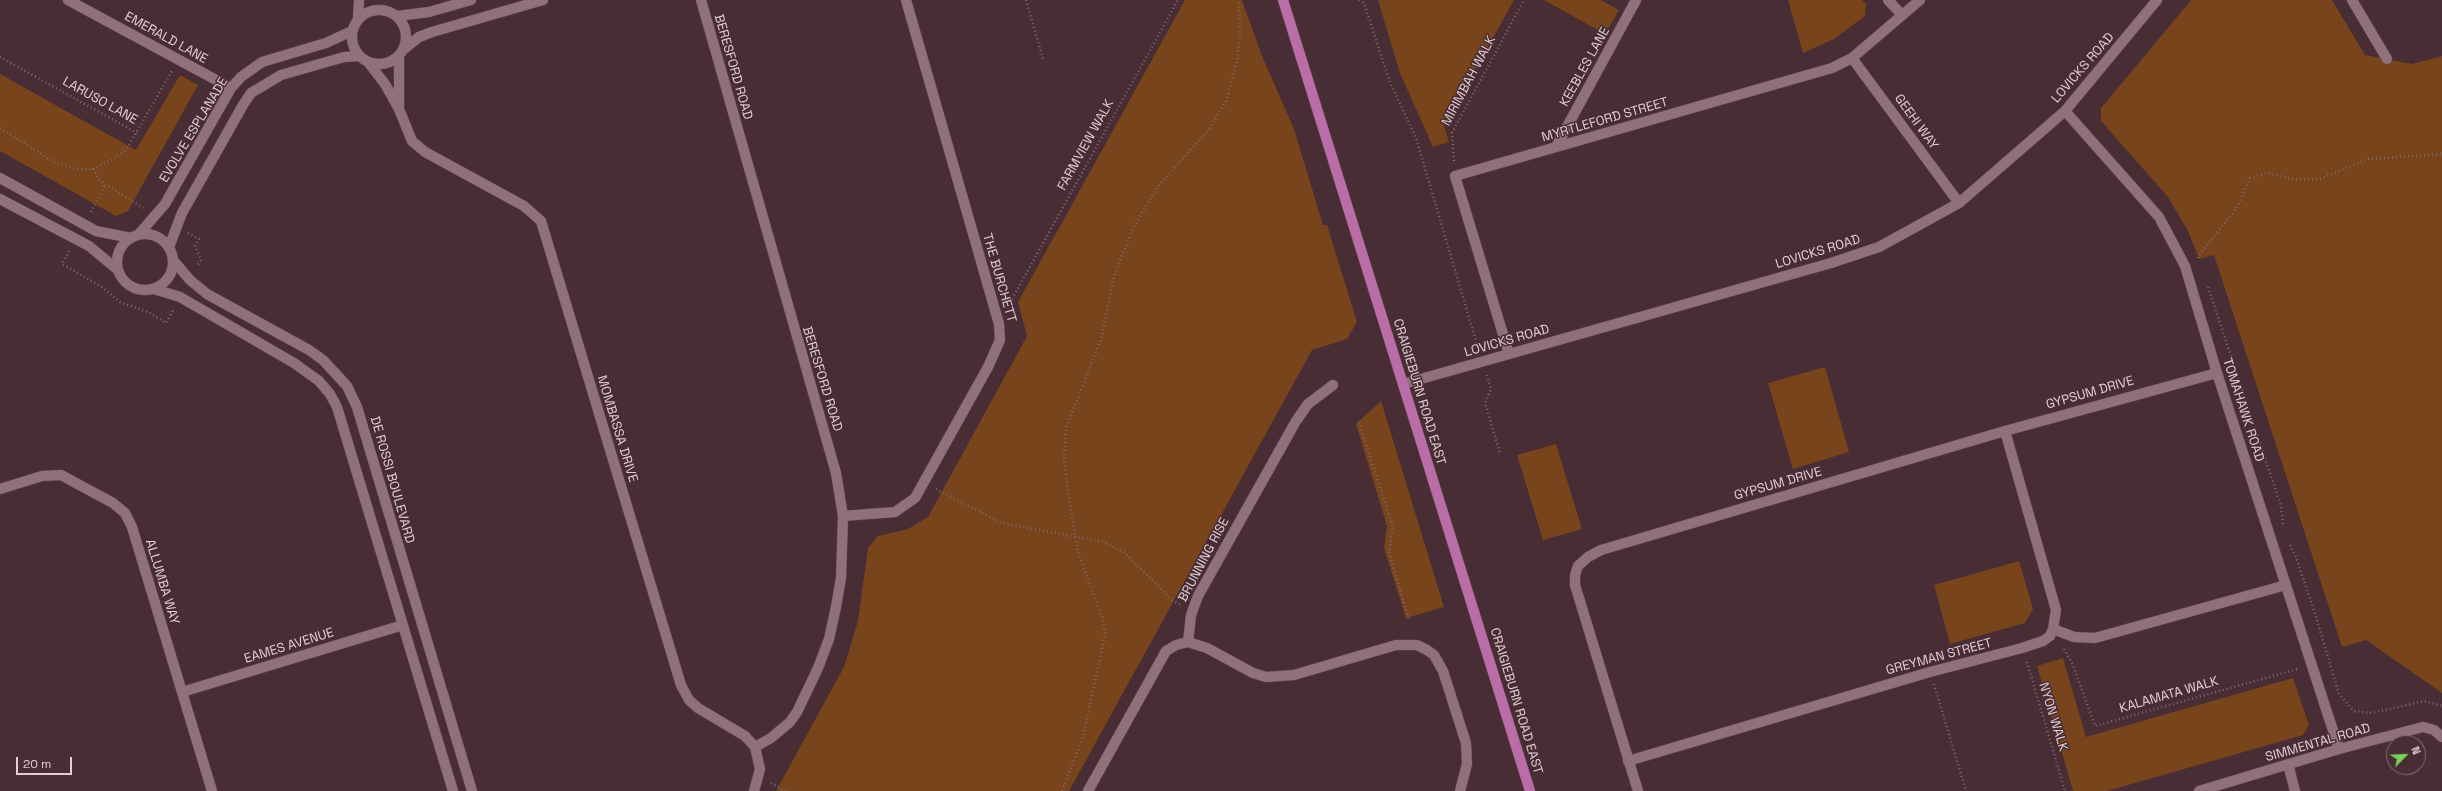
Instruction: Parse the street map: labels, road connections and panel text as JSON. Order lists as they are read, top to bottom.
{
  "streets": {
    "main road": ["CRAIGIEBURN ROAD EAST"],
    "street": [
      "EMERALD LANE",
      "BERESFORD ROAD",
      "KEEBLES LANE",
      "LOVICKS ROAD",
      "MYRTLEFORD STREET",
      "GEEHI WAY",
      "EVOLVE ESPLANADE",
      "THE BURCHETT",
      "GYPSUM DRIVE",
      "TOMAHAWK ROAD",
      "MOMBASSA DRIVE",
      "DE ROSSI BOULEVARD",
      "BRUNNING RISE",
      "ALLUMBA WAY",
      "EAMES AVENUE",
      "GREYMAN STREET",
      "SIMMENTAL ROAD"
    ],
    "path": [
      "MIRIMBAH WALK",
      "LARUSO LANE",
      "FARMVIEW WALK",
      "KALAMATA WALK",
      "NYON WALK"
    ]
  },
  "crossings": [
    ["EMERALD LANE", "LARUSO LANE"],
    ["EMERALD LANE", "EVOLVE ESPLANADE"],
    ["BERESFORD ROAD", "THE BURCHETT"],
    ["BERESFORD ROAD", "MOMBASSA DRIVE"],
    ["KEEBLES LANE", "MYRTLEFORD STREET"],
    ["LOVICKS ROAD", "GEEHI WAY"],
    ["LOVICKS ROAD", "CRAIGIEBURN ROAD EAST"],
    ["LOVICKS ROAD", "TOMAHAWK ROAD"],
    ["MIRIMBAH WALK", "MYRTLEFORD STREET"],
    ["MYRTLEFORD STREET", "GEEHI WAY"],
    ["EVOLVE ESPLANADE", "MOMBASSA DRIVE"],
    ["EVOLVE ESPLANADE", "DE ROSSI BOULEVARD"],
    ["GYPSUM DRIVE", "TOMAHAWK ROAD"],
    ["GYPSUM DRIVE", "GREYMAN STREET"],
    ["TOMAHAWK ROAD", "KALAMATA WALK"],
    ["TOMAHAWK ROAD", "SIMMENTAL ROAD"],
    ["ALLUMBA WAY", "EAMES AVENUE"],
    ["GREYMAN STREET", "NYON WALK"]
  ],
  "scale_bar": "20 m",
  "north": "top right"
}
